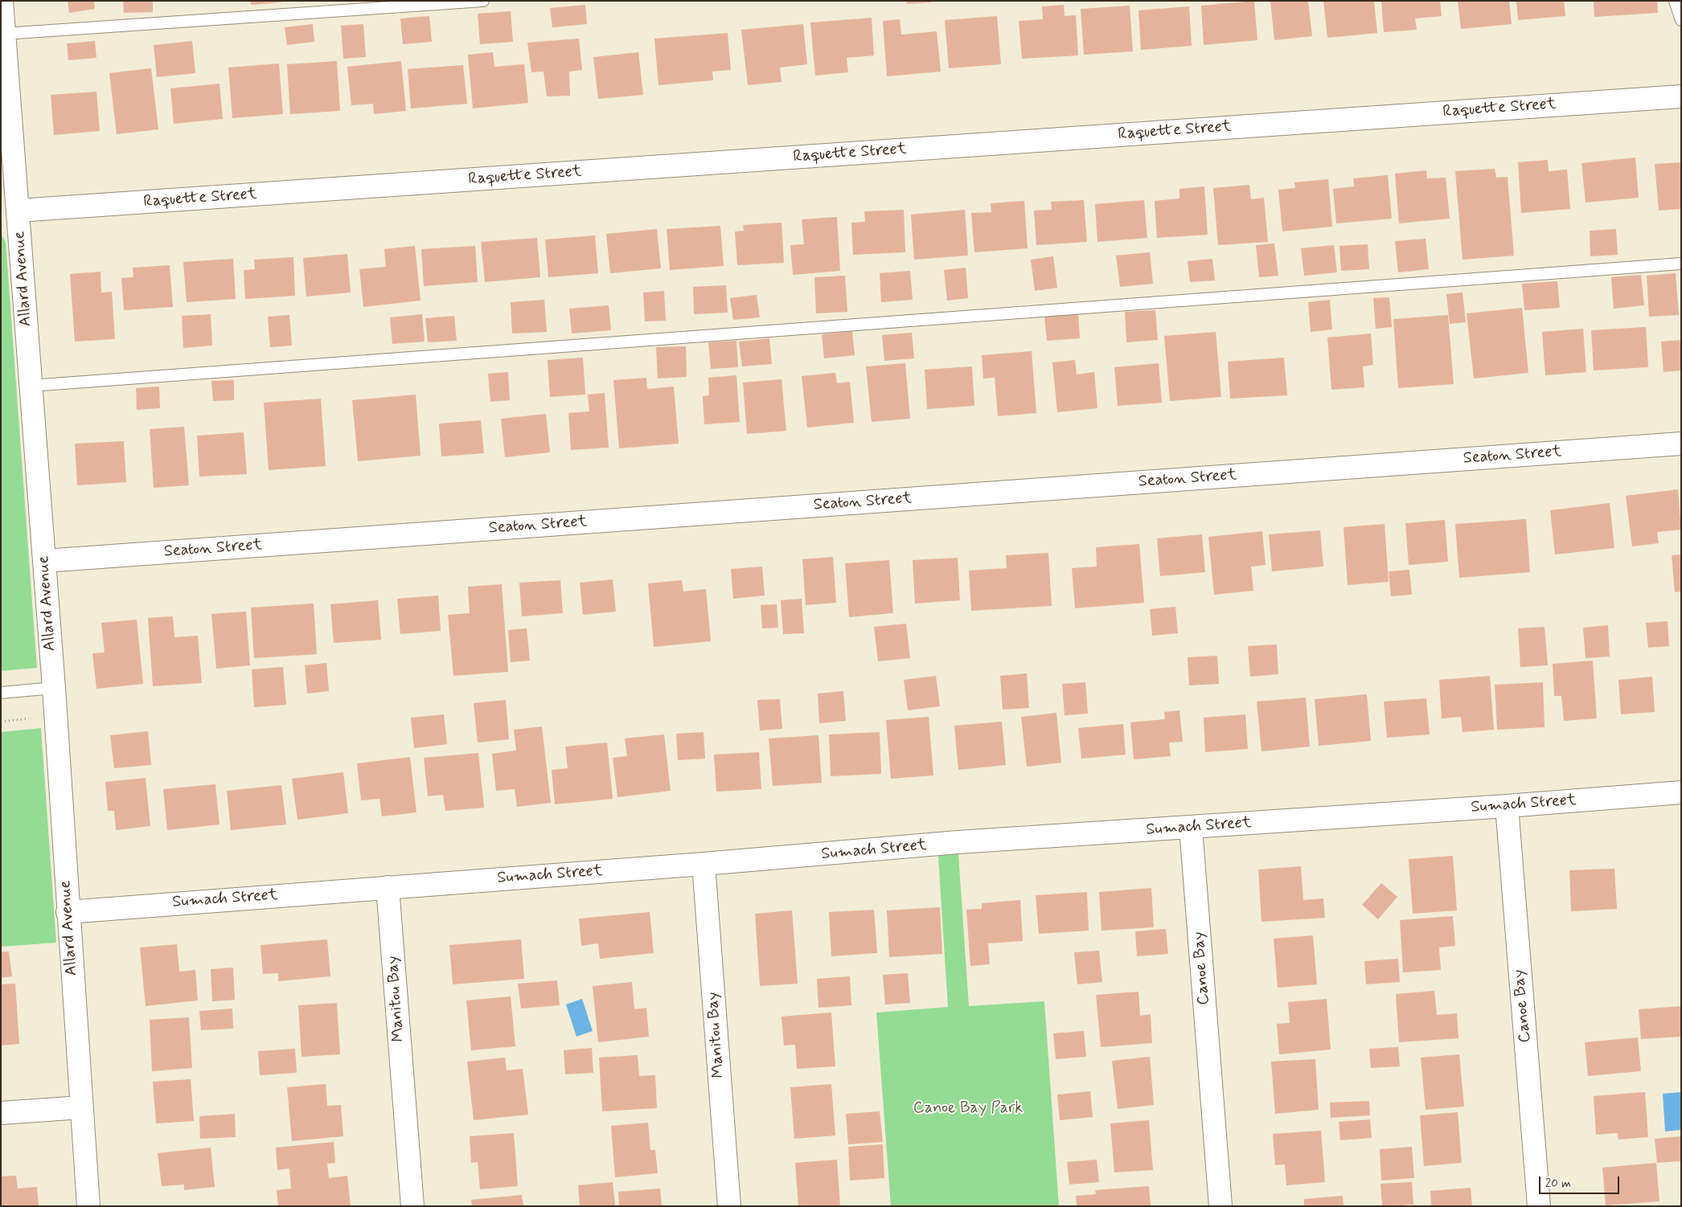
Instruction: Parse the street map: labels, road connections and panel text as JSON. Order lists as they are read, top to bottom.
{
  "streets": {
    "street": [
      "Raquette Street",
      "Allard Avenue",
      "Seaton Street",
      "Sumach Street",
      "Canoe Bay",
      "Manitou Bay"
    ]
  },
  "crossings": [
    ["Raquette Street", "Allard Avenue"],
    ["Allard Avenue", "Seaton Street"],
    ["Allard Avenue", "Sumach Street"],
    ["Sumach Street", "Canoe Bay"],
    ["Sumach Street", "Manitou Bay"]
  ],
  "parks": ["Canoe Bay Park"],
  "scale_bar": "20 m"
}
